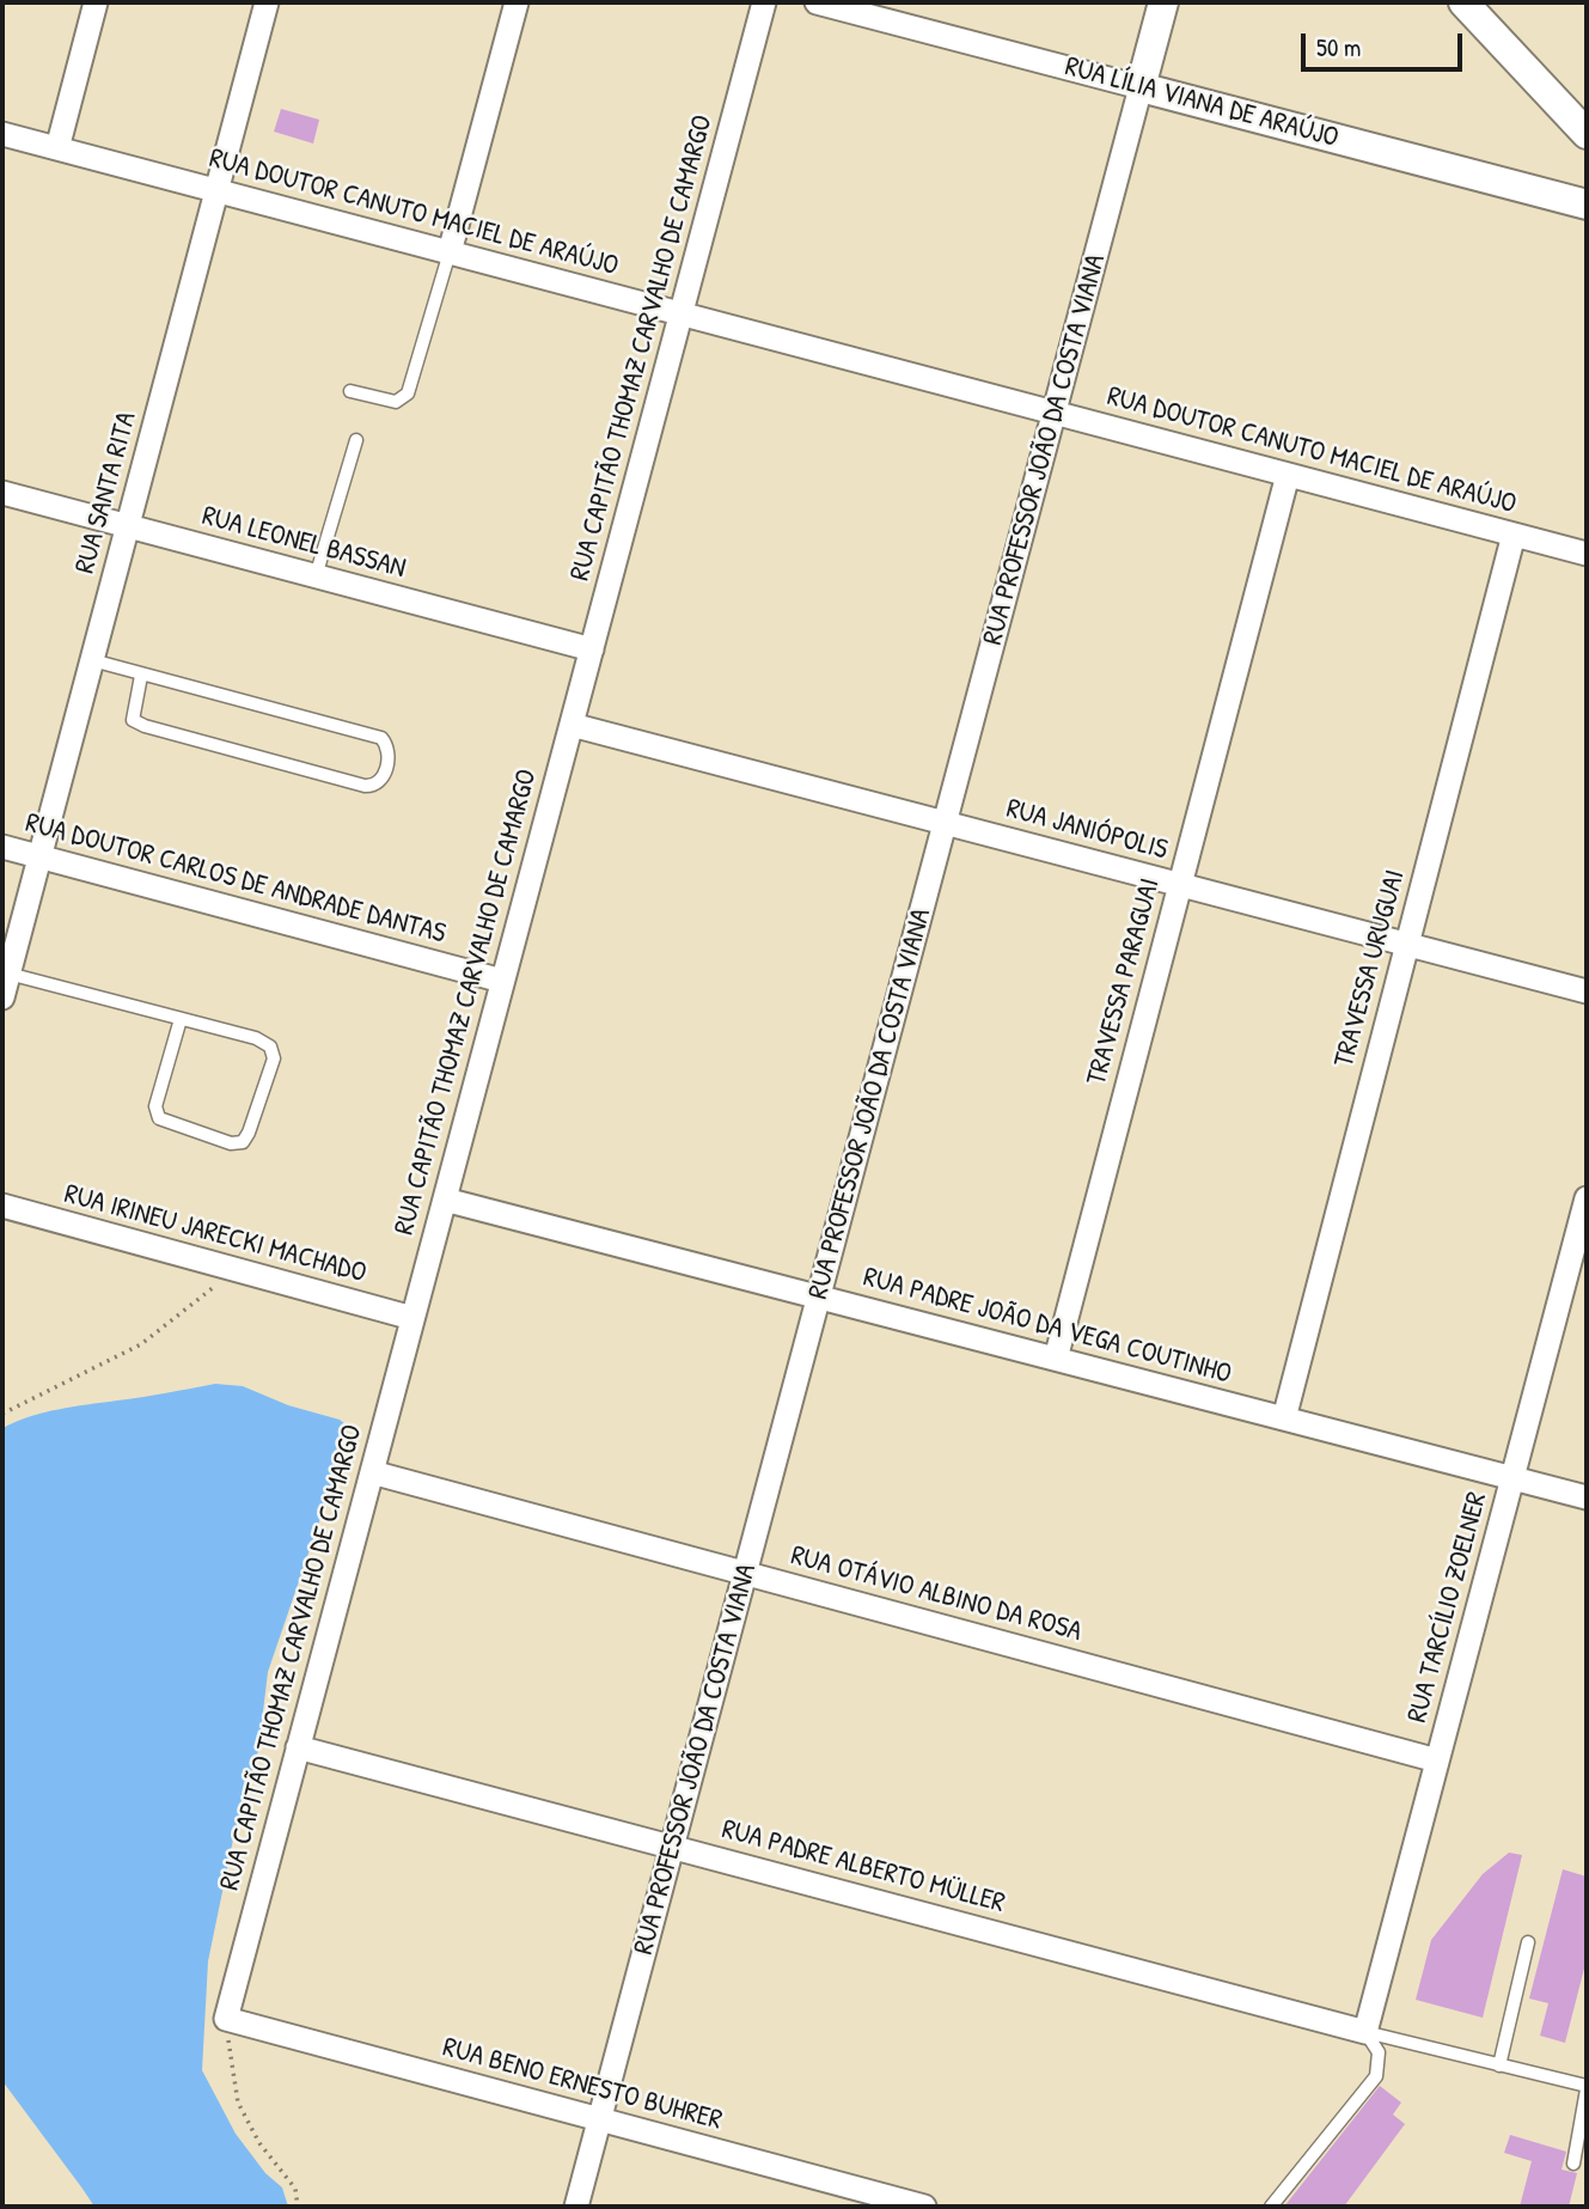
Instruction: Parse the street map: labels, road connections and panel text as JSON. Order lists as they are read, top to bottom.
{
  "streets": {
    "street": [
      "RUA LÍLIA VIANA DE ARAÚJO",
      "RUA DOUTOR CANUTO MACIEL DE ARAÚJO",
      "RUA CAPITÃO THOMAZ CARVALHO DE CAMARGO",
      "RUA PROFESSOR JOÃO DA COSTA VIANA",
      "RUA SANTA RITA",
      "RUA LEONEL BASSAN",
      "RUA JANIÓPOLIS",
      "RUA DOUTOR CARLOS DE ANDRADE DANTAS",
      "TRAVESSA URUGUAI",
      "TRAVESSA PARAGUAI",
      "RUA IRINEU JARECKI MACHADO",
      "RUA PADRE JOÃO DA VEGA COUTINHO",
      "RUA OTÁVIO ALBINO DA ROSA",
      "RUA TARCÍLIO ZOELNER",
      "RUA PADRE ALBERTO MÜLLER",
      "RUA BENO ERNESTO BUHRER"
    ]
  },
  "crossings": [
    ["RUA LÍLIA VIANA DE ARAÚJO", "RUA PROFESSOR JOÃO DA COSTA VIANA"],
    ["RUA DOUTOR CANUTO MACIEL DE ARAÚJO", "RUA CAPITÃO THOMAZ CARVALHO DE CAMARGO"],
    ["RUA DOUTOR CANUTO MACIEL DE ARAÚJO", "RUA PROFESSOR JOÃO DA COSTA VIANA"],
    ["RUA DOUTOR CANUTO MACIEL DE ARAÚJO", "RUA SANTA RITA"],
    ["RUA DOUTOR CANUTO MACIEL DE ARAÚJO", "TRAVESSA URUGUAI"],
    ["RUA DOUTOR CANUTO MACIEL DE ARAÚJO", "TRAVESSA PARAGUAI"],
    ["RUA CAPITÃO THOMAZ CARVALHO DE CAMARGO", "RUA LEONEL BASSAN"],
    ["RUA CAPITÃO THOMAZ CARVALHO DE CAMARGO", "RUA JANIÓPOLIS"],
    ["RUA CAPITÃO THOMAZ CARVALHO DE CAMARGO", "RUA DOUTOR CARLOS DE ANDRADE DANTAS"],
    ["RUA CAPITÃO THOMAZ CARVALHO DE CAMARGO", "RUA IRINEU JARECKI MACHADO"],
    ["RUA CAPITÃO THOMAZ CARVALHO DE CAMARGO", "RUA PADRE JOÃO DA VEGA COUTINHO"],
    ["RUA CAPITÃO THOMAZ CARVALHO DE CAMARGO", "RUA OTÁVIO ALBINO DA ROSA"],
    ["RUA CAPITÃO THOMAZ CARVALHO DE CAMARGO", "RUA PADRE ALBERTO MÜLLER"],
    ["RUA CAPITÃO THOMAZ CARVALHO DE CAMARGO", "RUA BENO ERNESTO BUHRER"],
    ["RUA PROFESSOR JOÃO DA COSTA VIANA", "RUA JANIÓPOLIS"],
    ["RUA PROFESSOR JOÃO DA COSTA VIANA", "RUA PADRE JOÃO DA VEGA COUTINHO"],
    ["RUA PROFESSOR JOÃO DA COSTA VIANA", "RUA OTÁVIO ALBINO DA ROSA"],
    ["RUA PROFESSOR JOÃO DA COSTA VIANA", "RUA PADRE ALBERTO MÜLLER"],
    ["RUA PROFESSOR JOÃO DA COSTA VIANA", "RUA BENO ERNESTO BUHRER"],
    ["RUA SANTA RITA", "RUA LEONEL BASSAN"],
    ["RUA SANTA RITA", "RUA DOUTOR CARLOS DE ANDRADE DANTAS"],
    ["RUA JANIÓPOLIS", "TRAVESSA URUGUAI"],
    ["RUA JANIÓPOLIS", "TRAVESSA PARAGUAI"],
    ["TRAVESSA URUGUAI", "RUA PADRE JOÃO DA VEGA COUTINHO"],
    ["TRAVESSA PARAGUAI", "RUA PADRE JOÃO DA VEGA COUTINHO"],
    ["RUA PADRE JOÃO DA VEGA COUTINHO", "RUA TARCÍLIO ZOELNER"],
    ["RUA OTÁVIO ALBINO DA ROSA", "RUA TARCÍLIO ZOELNER"],
    ["RUA TARCÍLIO ZOELNER", "RUA PADRE ALBERTO MÜLLER"]
  ],
  "scale_bar": "50 m"
}
